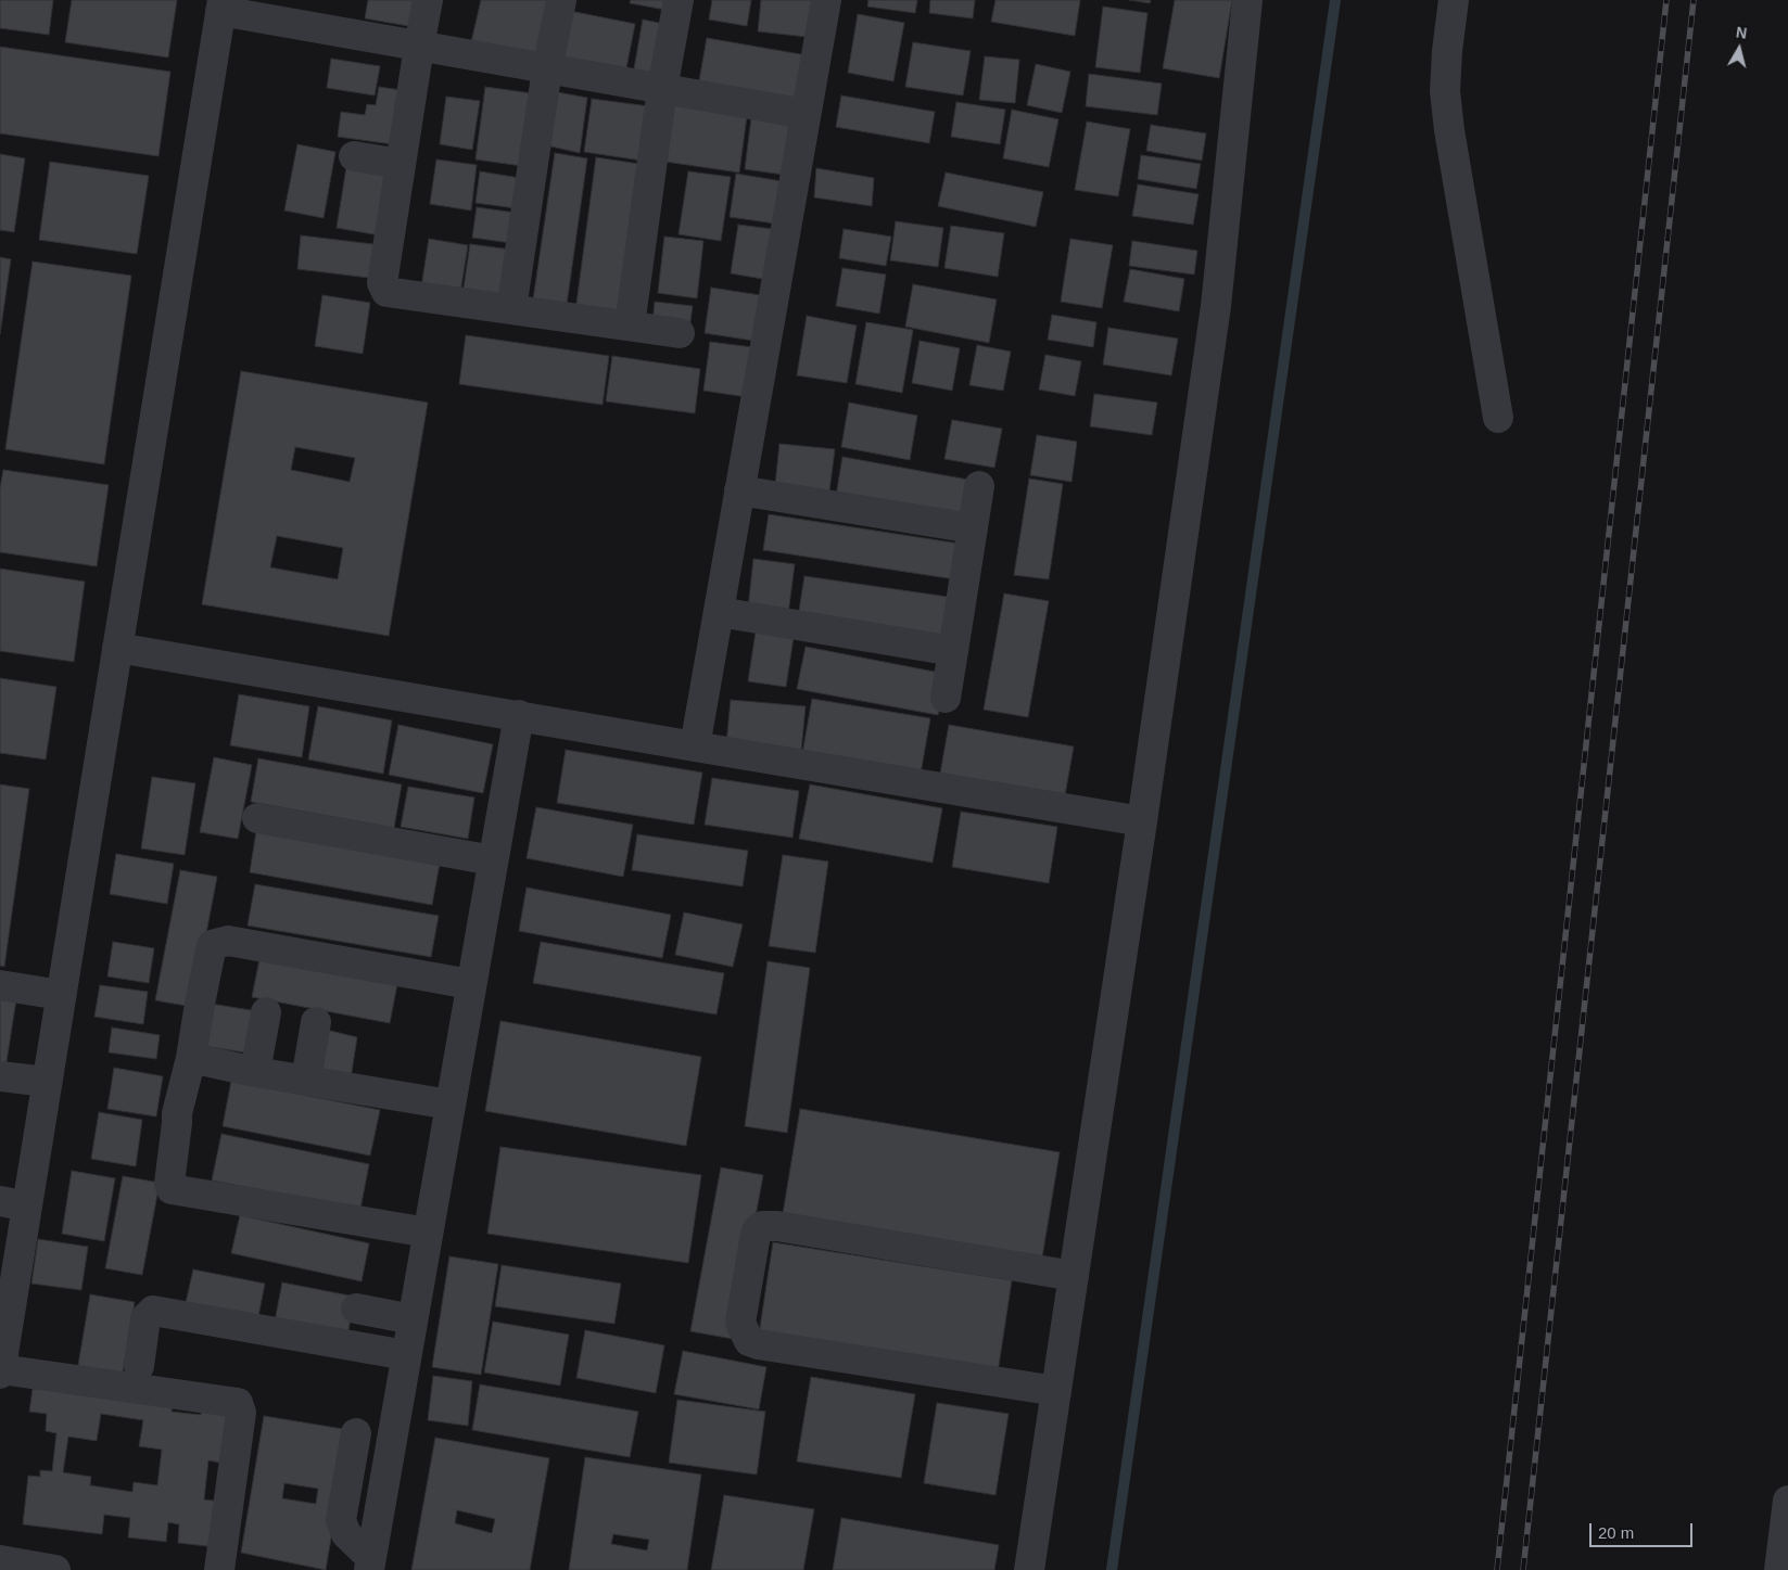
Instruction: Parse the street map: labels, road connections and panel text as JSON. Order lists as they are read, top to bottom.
{
  "scale_bar": "20 m",
  "north": "top"
}
